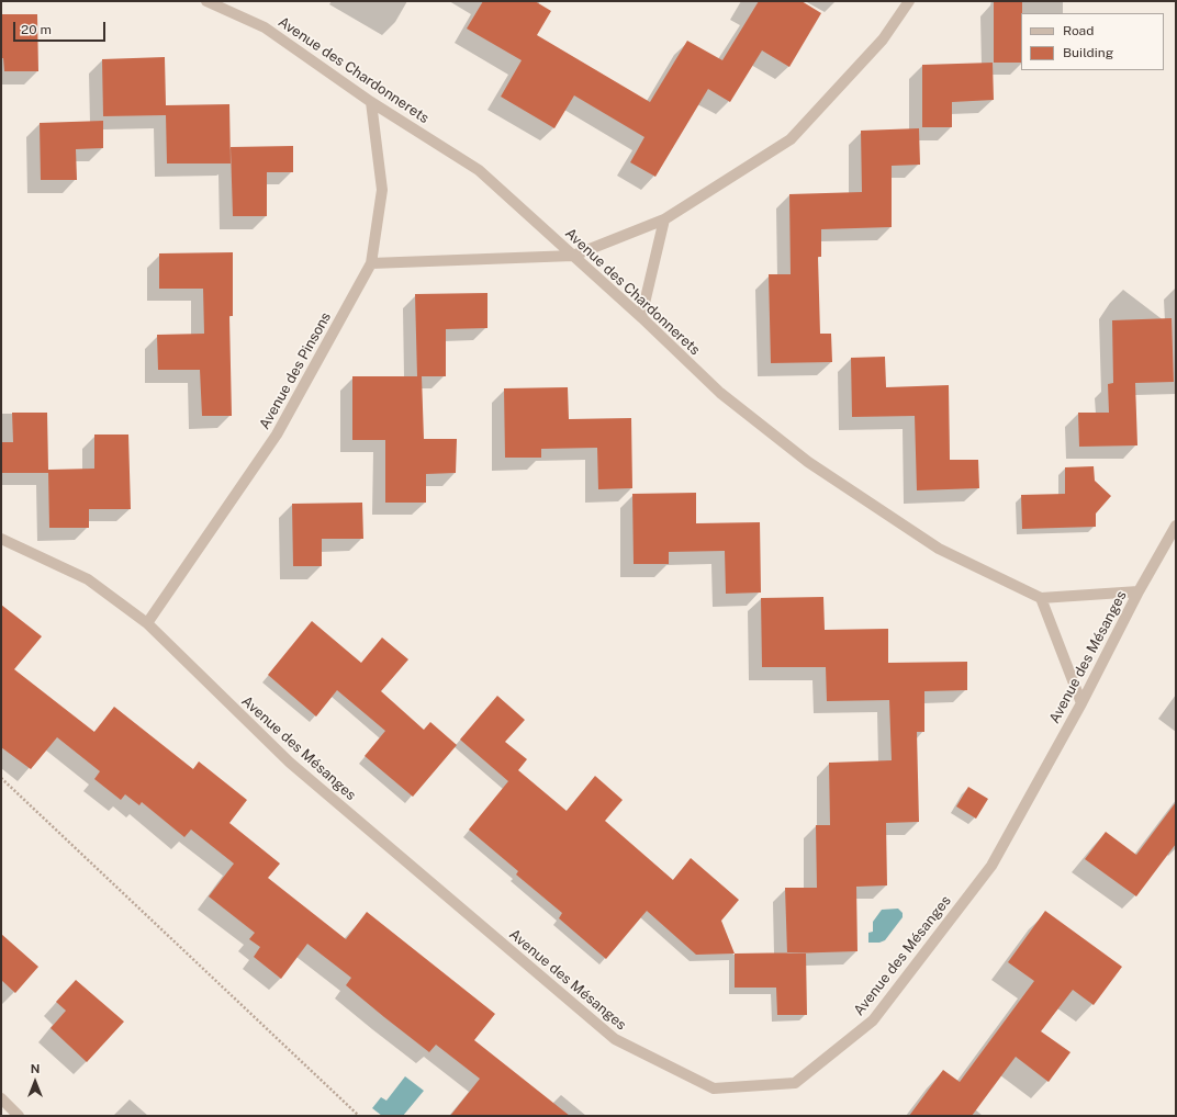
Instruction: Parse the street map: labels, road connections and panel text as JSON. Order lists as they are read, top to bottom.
{
  "streets": {
    "street": ["Avenue des Chardonnerets", "Avenue des Pinsons", "Avenue des Mésanges"]
  },
  "crossings": [
    ["Avenue des Chardonnerets", "Avenue des Pinsons"],
    ["Avenue des Chardonnerets", "Avenue des Mésanges"],
    ["Avenue des Pinsons", "Avenue des Mésanges"]
  ],
  "legend": ["Road", "Building"],
  "scale_bar": "20 m",
  "north": "top"
}
